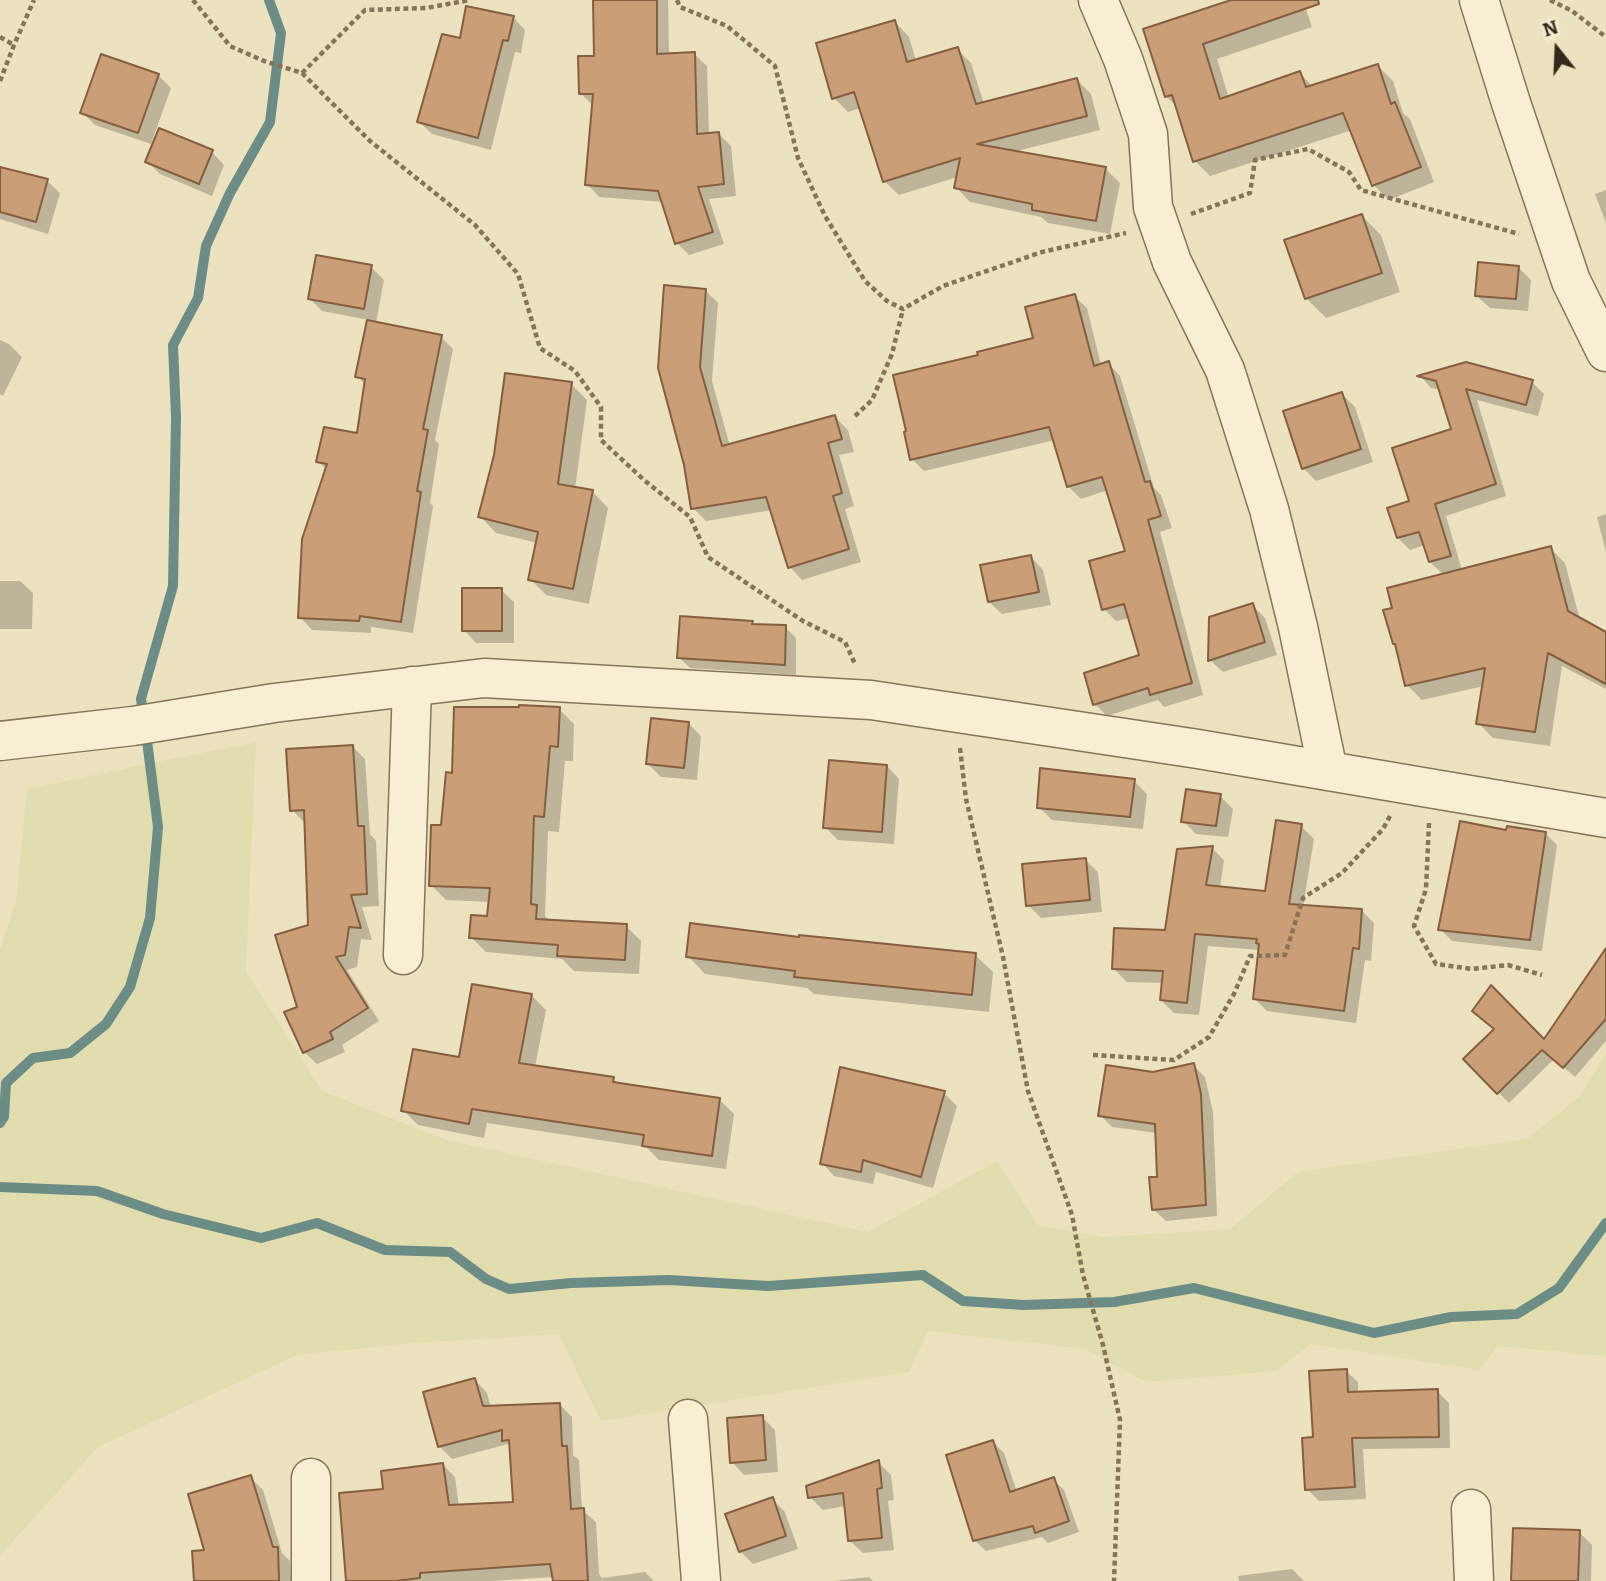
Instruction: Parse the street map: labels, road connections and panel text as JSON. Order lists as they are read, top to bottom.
{
  "north": "top"
}
